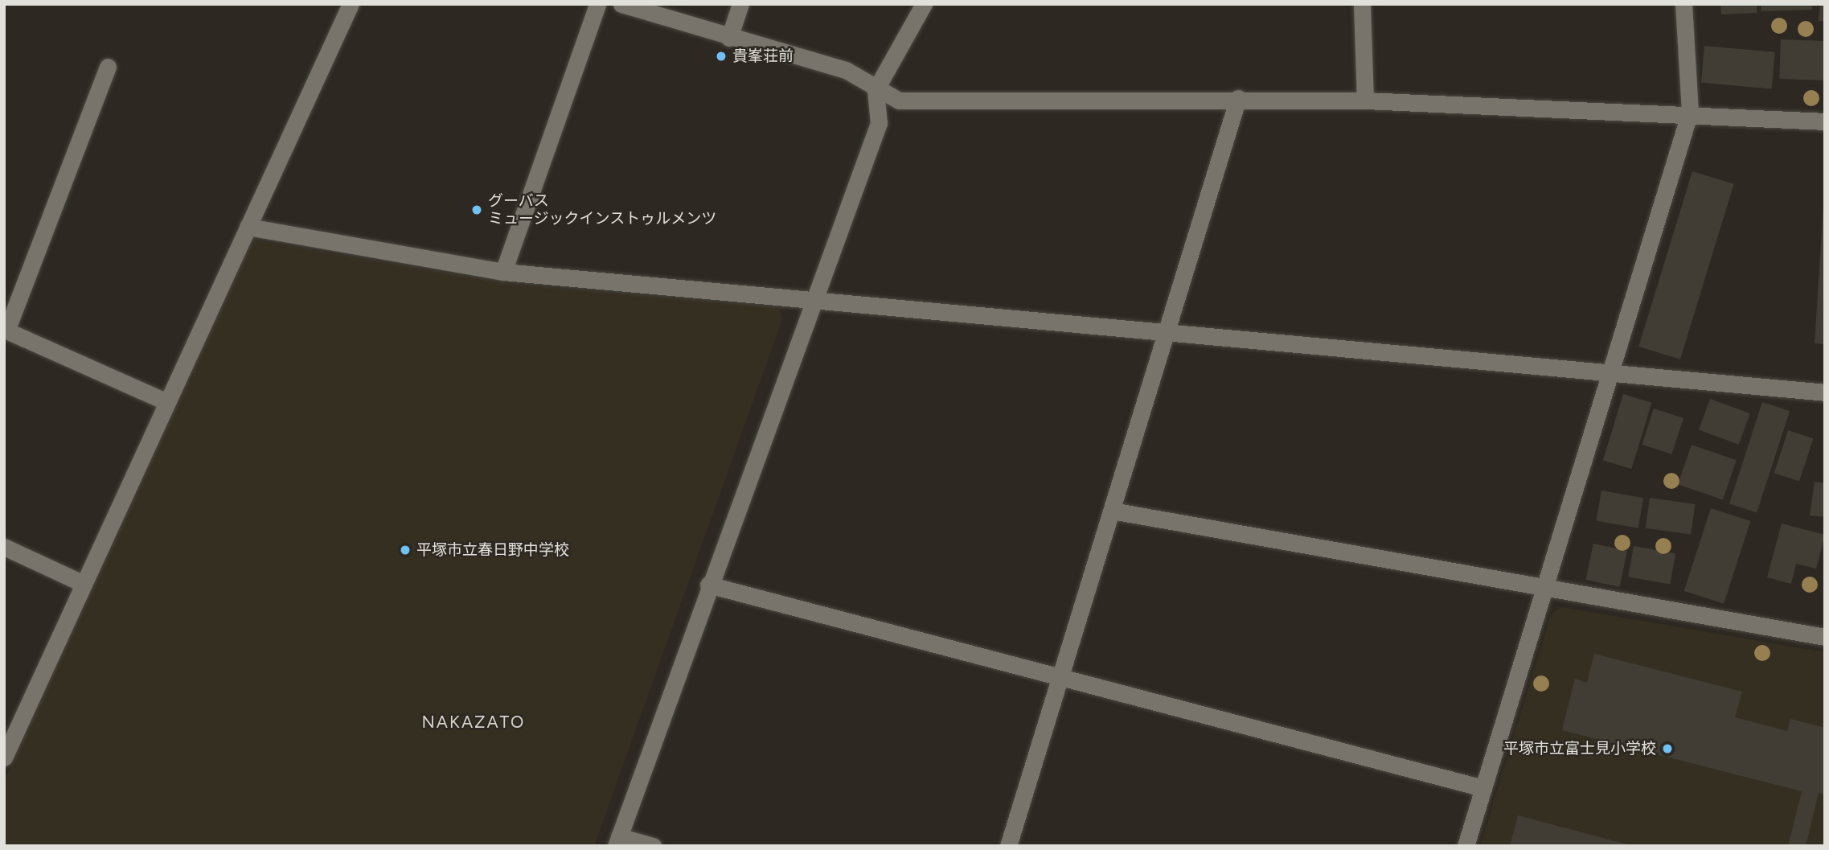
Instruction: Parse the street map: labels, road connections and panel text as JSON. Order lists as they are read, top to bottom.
{
  "districts": ["NAKAZATO"],
  "places": [
    "貴峯荘前",
    "グーバス ミュージックインストゥルメンツ",
    "平塚市立春日野中学校",
    "平塚市立富士見小学校"
  ]
}
